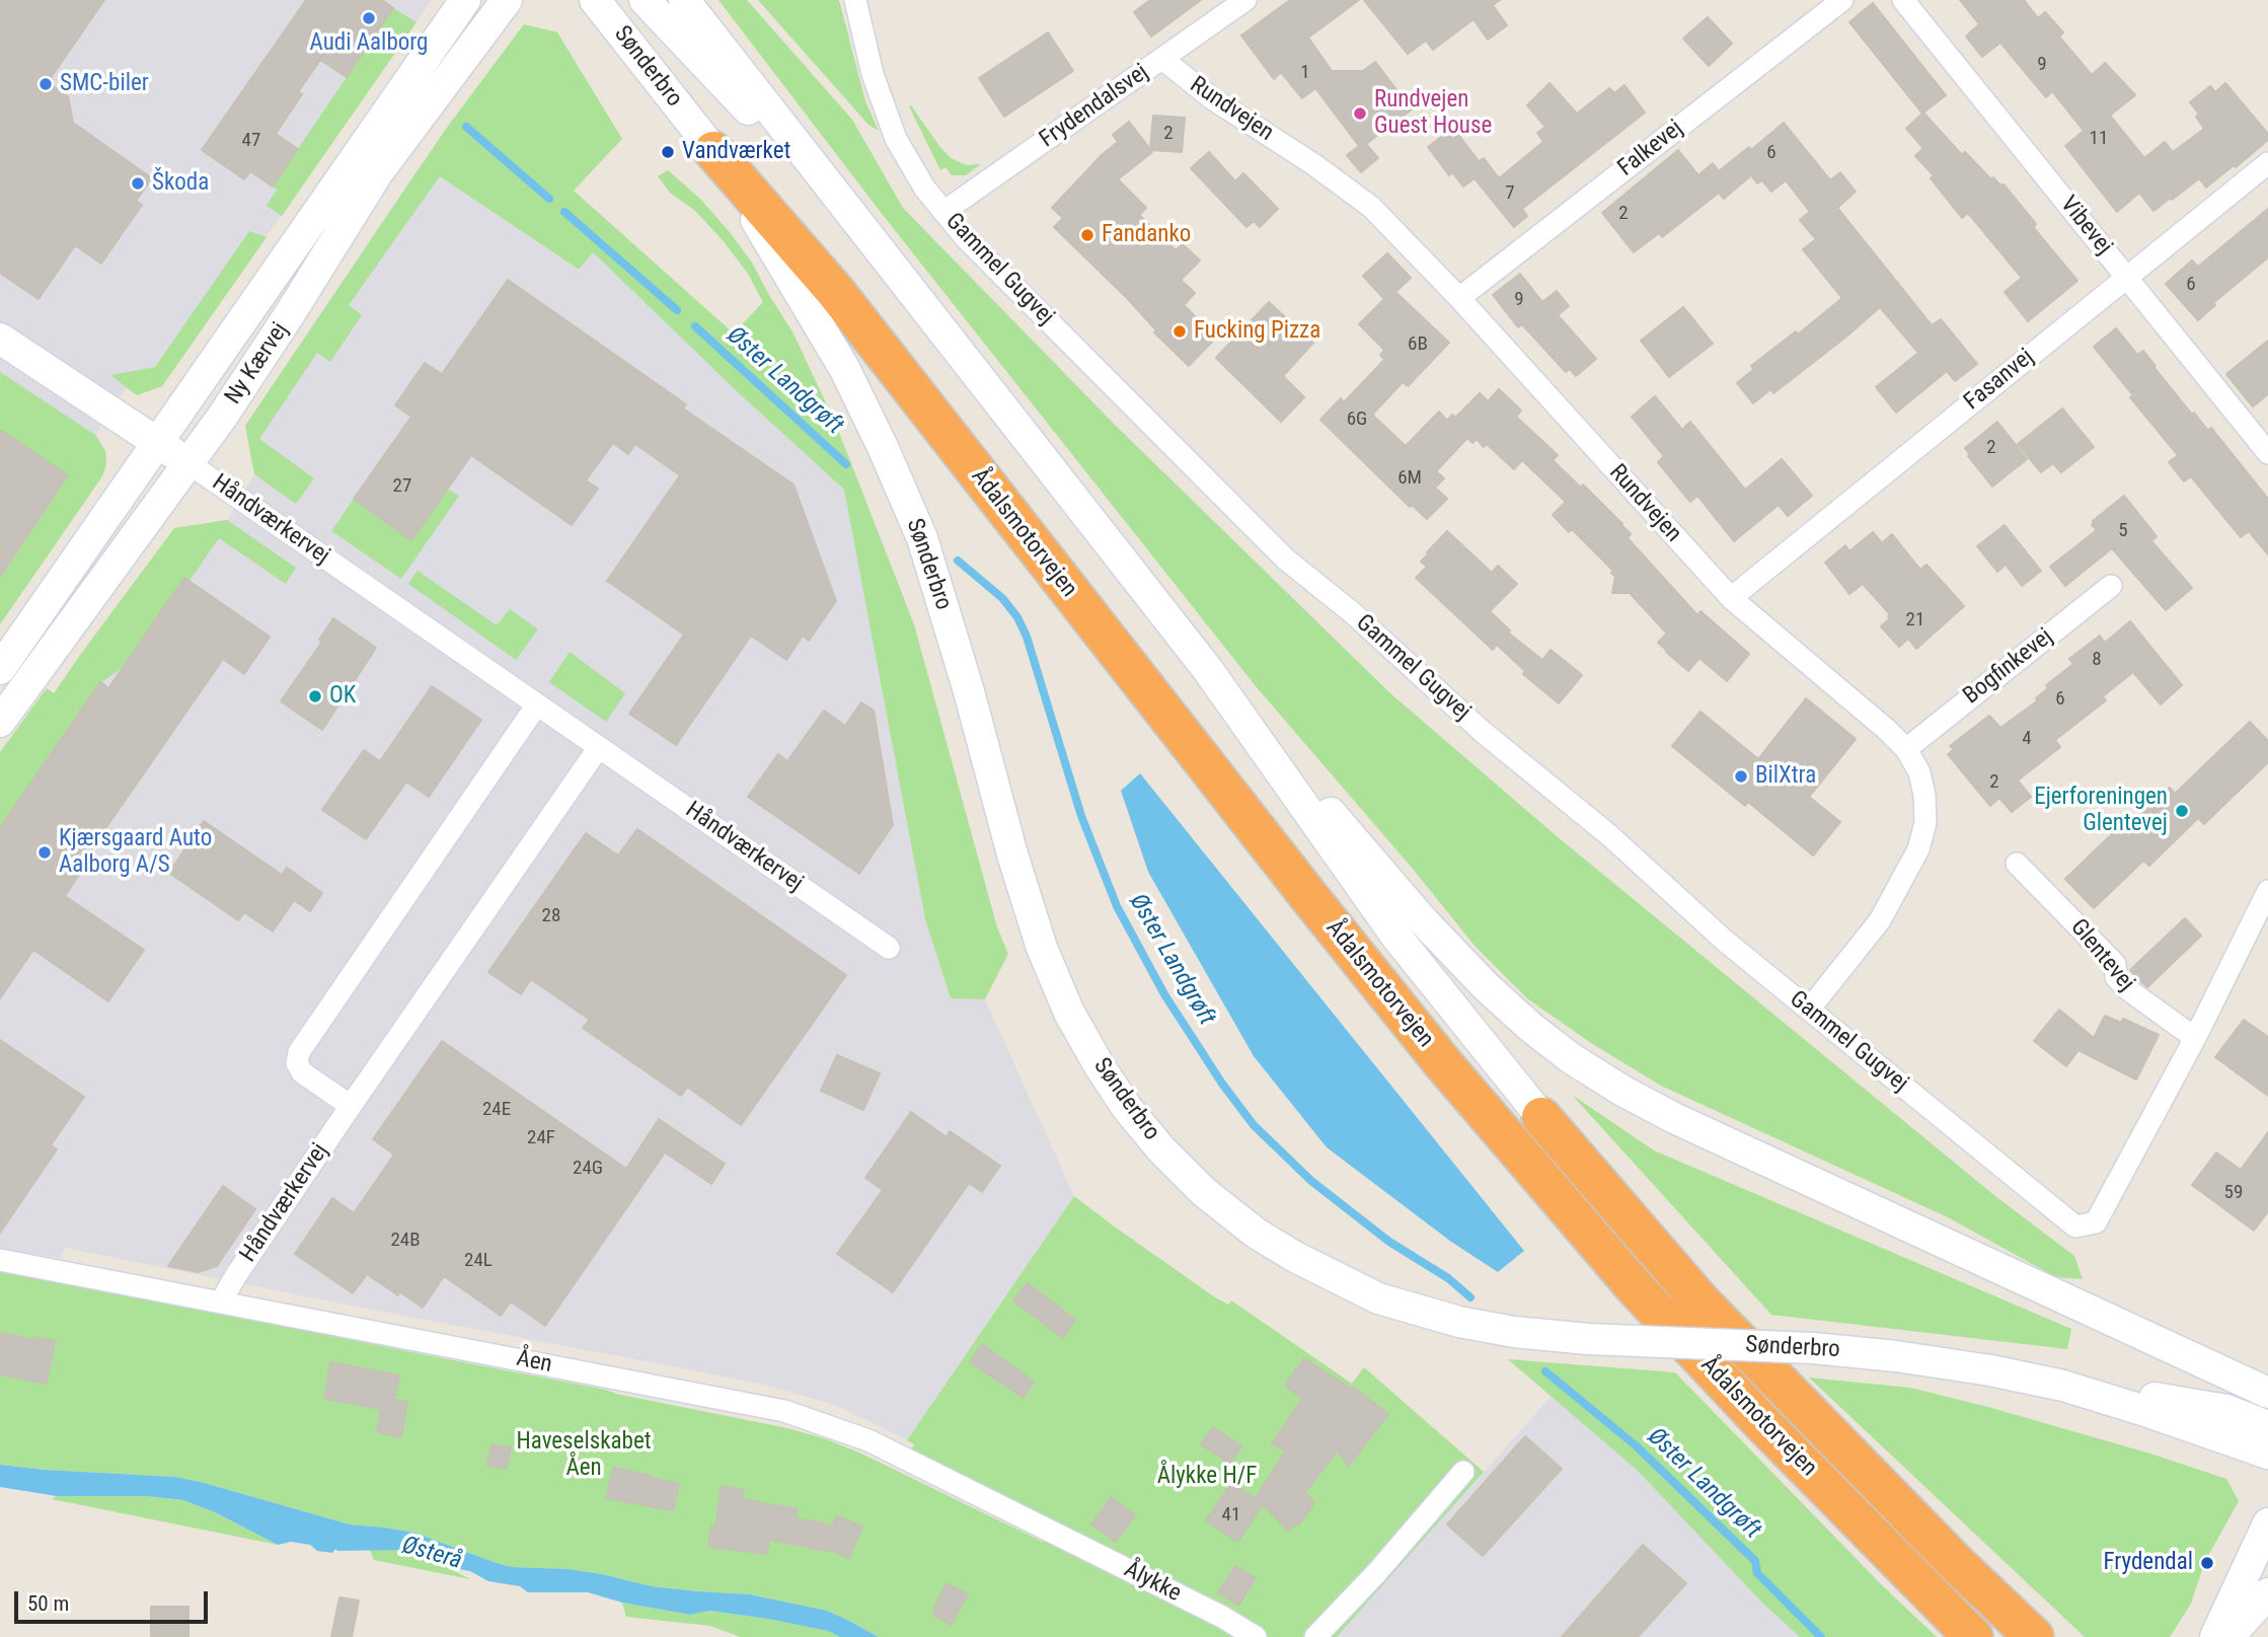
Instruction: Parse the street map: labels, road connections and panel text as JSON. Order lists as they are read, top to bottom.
{
  "streets": {
    "highway": ["Ådalsmotorvejen"],
    "street": [
      "Sønderbro",
      "Frydendalsvej",
      "Rundvejen",
      "Falkevej",
      "Vibevej",
      "Gammel Gugvej",
      "Ny Kærvej",
      "Fasanvej",
      "Håndværkervej",
      "Bogfinkevej",
      "Glentevej",
      "Åen",
      "Ålykke"
    ]
  },
  "crossings": [
    ["Sønderbro", "Ådalsmotorvejen"],
    ["Frydendalsvej", "Rundvejen"],
    ["Frydendalsvej", "Gammel Gugvej"],
    ["Rundvejen", "Falkevej"],
    ["Rundvejen", "Gammel Gugvej"],
    ["Rundvejen", "Fasanvej"],
    ["Rundvejen", "Bogfinkevej"],
    ["Vibevej", "Fasanvej"],
    ["Gammel Gugvej", "Glentevej"],
    ["Ny Kærvej", "Håndværkervej"],
    ["Håndværkervej", "Åen"],
    ["Åen", "Ålykke"]
  ],
  "water": ["Øster Landgrøft", "Østerå"],
  "parks": ["Haveselskabet Åen", "Ålykke H/F"],
  "places": [
    "Audi Aalborg",
    "SMC-biler",
    "Rundvejen Guest House",
    "Vandværket",
    "Škoda",
    "Fandanko",
    "Fucking Pizza",
    "OK",
    "BilXtra",
    "Ejerforeningen Glentevej",
    "Kjærsgaard Auto Aalborg A/S",
    "Frydendal"
  ],
  "house_numbers": [
    "9",
    "1",
    "2",
    "11",
    "47",
    "6",
    "7",
    "2",
    "6",
    "9",
    "6B",
    "6G",
    "2",
    "6M",
    "27",
    "5",
    "21",
    "8",
    "6",
    "4",
    "2",
    "28",
    "24E",
    "24F",
    "24G",
    "59",
    "24B",
    "24L",
    "41"
  ],
  "scale_bar": "50 m"
}
